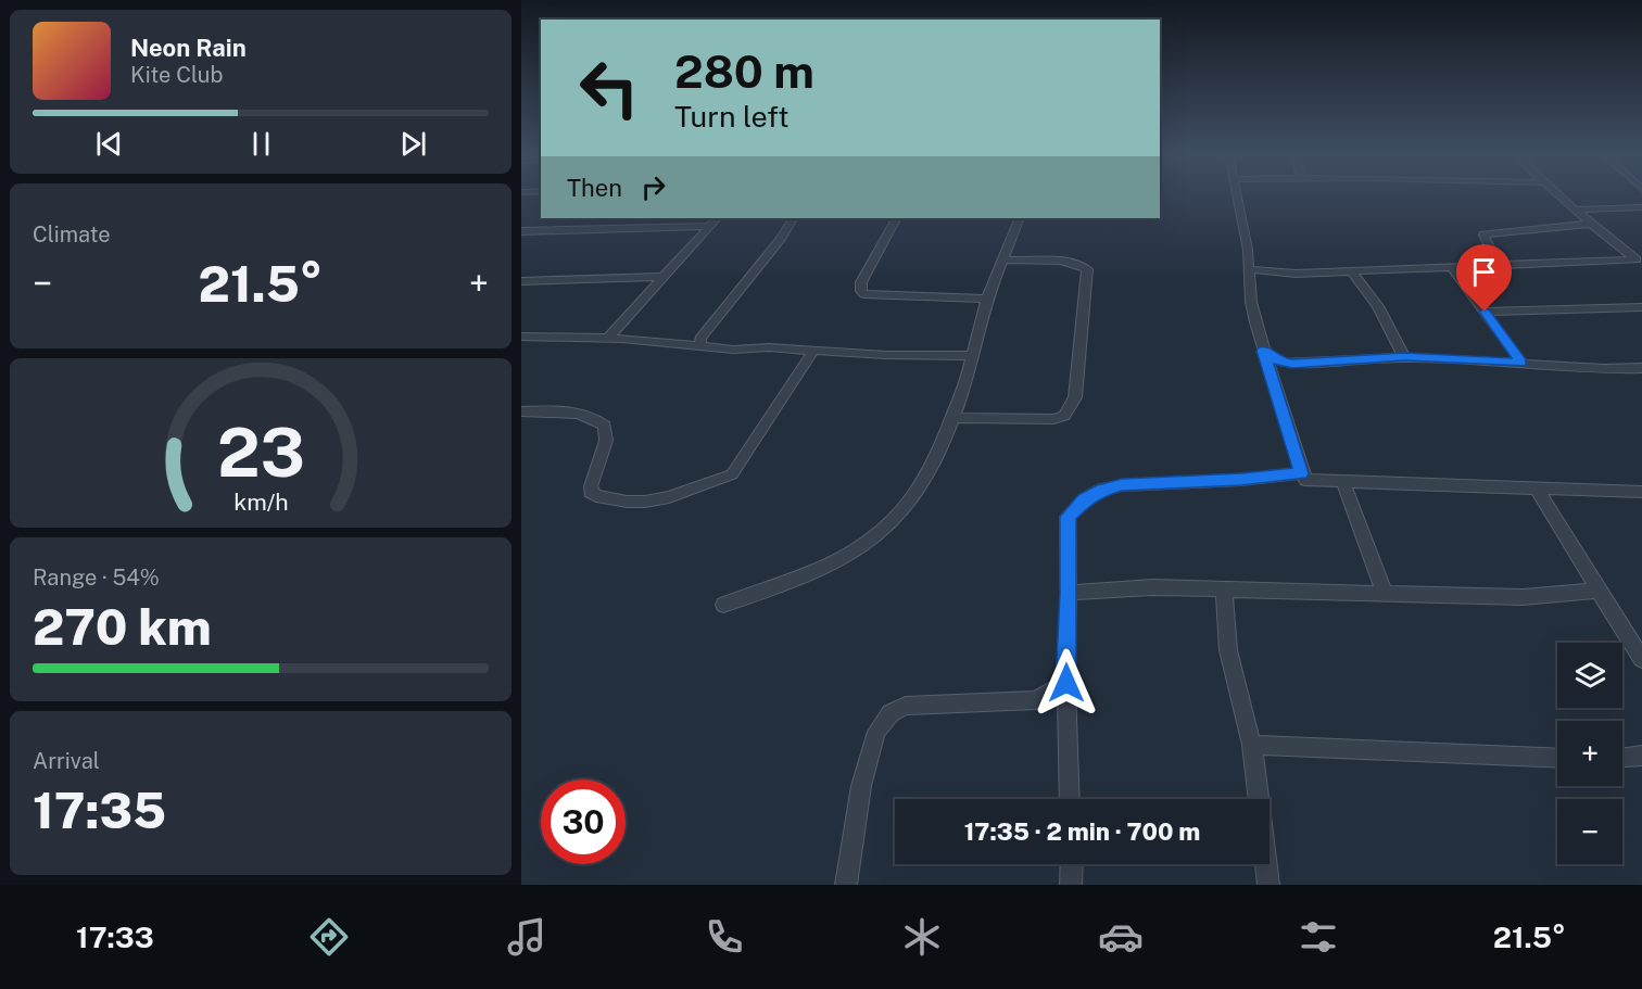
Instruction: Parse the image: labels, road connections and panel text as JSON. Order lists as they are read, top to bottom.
{
  "page": {
    "turn": ["280 m", "Turn left"],
    "song": ["Neon Rain", "Kite Club"],
    "then": "Then",
    "tile": [
      "Climate",
      ["Range · 54%", "270 km"],
      ["Arrival", "17:35"]
    ],
    "heat": ["−", "21.5°", "+"],
    "map_buttons": ["+", "−"],
    "limit": "30",
    "trip": "17:35 · 2 min · 700 m",
    "tabs": ["17:33", "21.5°"],
    "gauge": ["23", "km/h"]
  }
}
